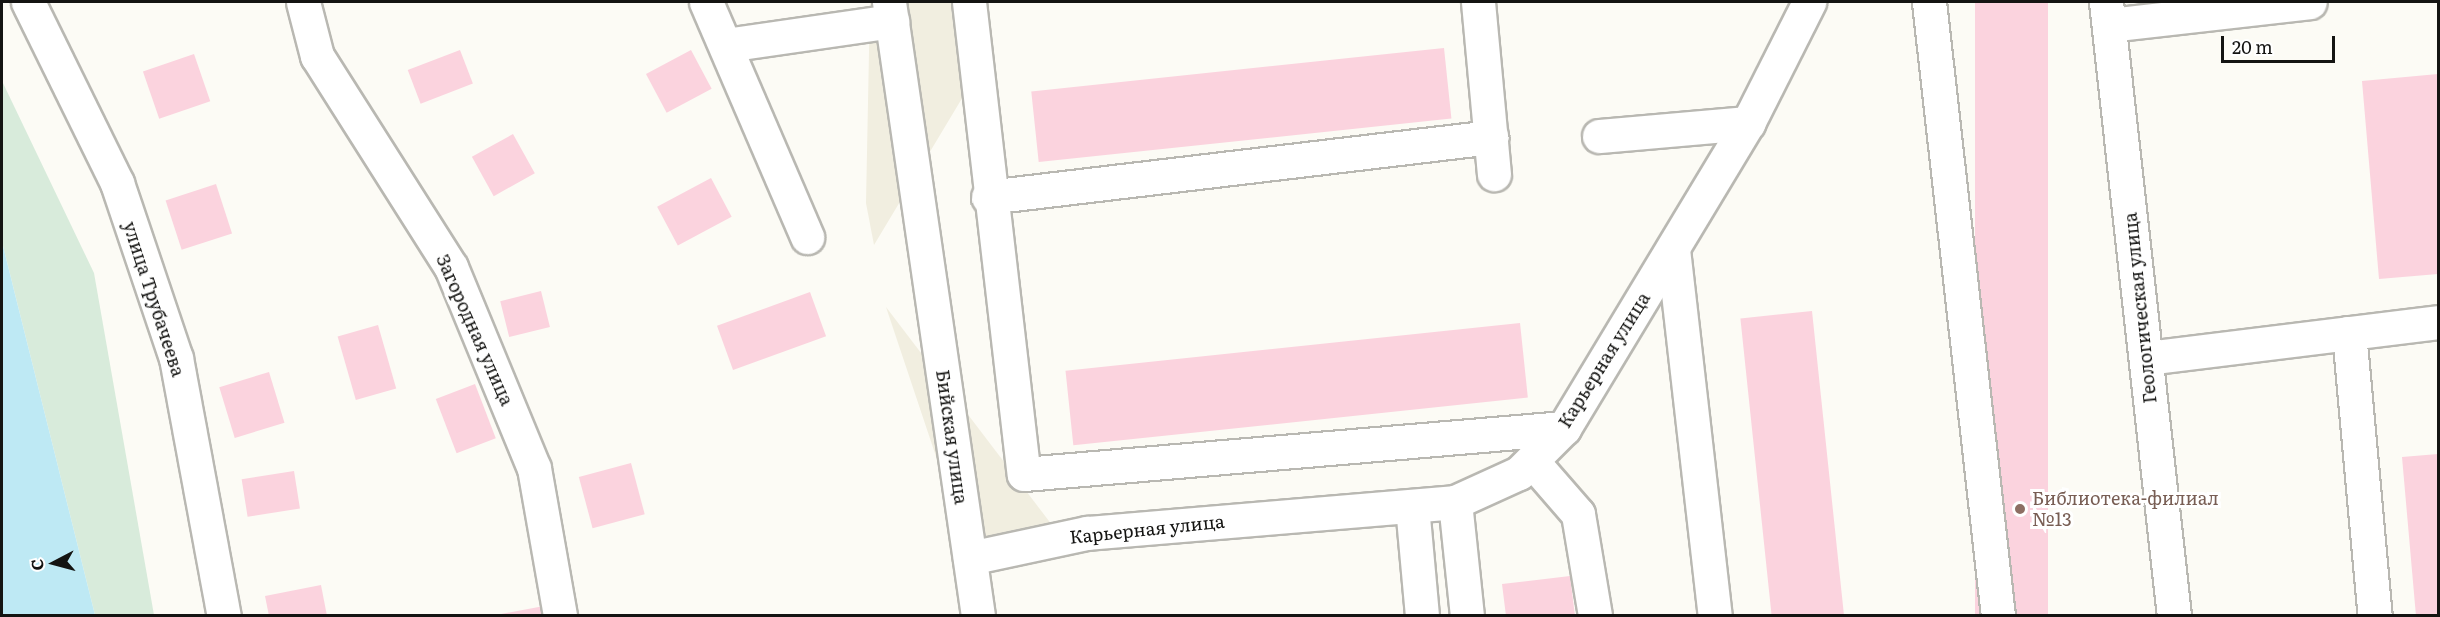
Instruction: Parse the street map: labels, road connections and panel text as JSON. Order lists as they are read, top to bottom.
{
  "streets": {
    "street": [
      "улица Трубачеева",
      "Геологическая улица",
      "Загородная улица",
      "Карьерная улица",
      "Бийская улица"
    ]
  },
  "crossings": [
    ["Карьерная улица", "Бийская улица"]
  ],
  "places": ["Библиотека-филиал №13"],
  "scale_bar": "20 m",
  "north": "left"
}
